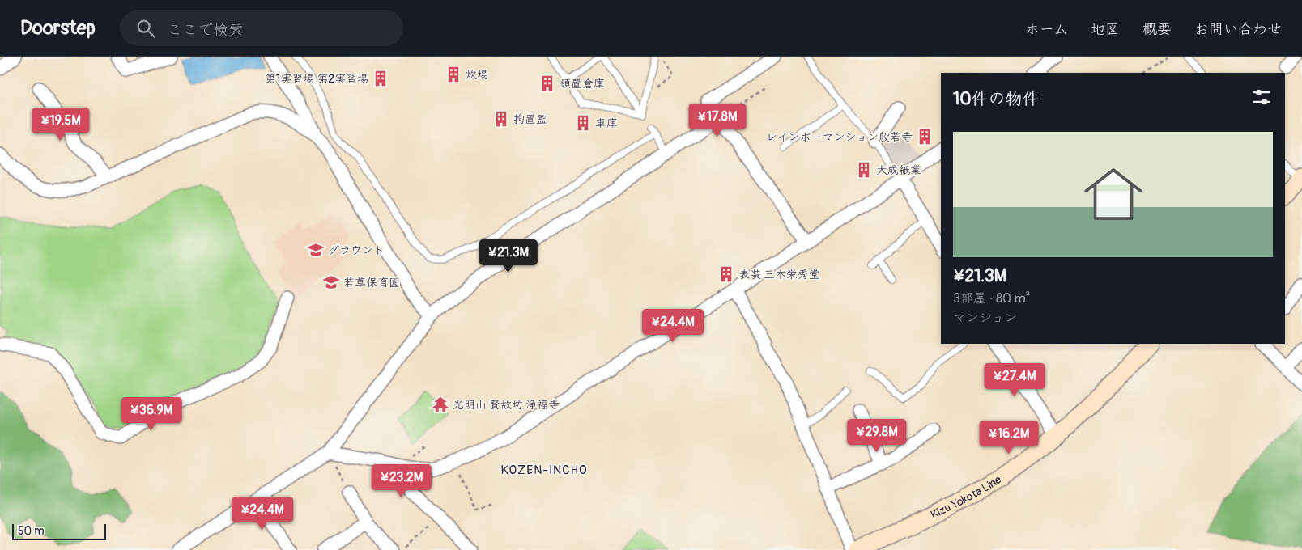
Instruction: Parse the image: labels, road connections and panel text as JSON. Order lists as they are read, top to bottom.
{
  "streets": {
    "main road": ["Kizu Yokota Line"]
  },
  "districts": ["KOZEN-INCHO"],
  "places": {
    "building": [
      "炊場",
      "第1実習場 第2実習場",
      "領置倉庫",
      "拘置監",
      "車庫",
      "レインボーマンション般若寺",
      "大成紙業",
      "表装 三木栄秀堂"
    ],
    "school or university": ["グラウンド", "若草保育園"],
    "temple": ["光明山 賢故坊 浄福寺"]
  },
  "scale_bar": "50 m",
  "page": {
    "header": "Doorstep",
    "search": "ここで検索",
    "nav": [
      "ホーム",
      "地図",
      "概要",
      "お問い合わせ"
    ],
    "heading": "10件の物件",
    "price": [
      "¥17.8M",
      "¥19.5M",
      "¥21.3M",
      "¥24.4M",
      "¥27.4M",
      "¥36.9M",
      "¥29.8M",
      "¥16.2M",
      "¥23.2M",
      "¥24.4M"
    ],
    "list": [
      {
        "name": "¥21.3M",
        "note": "3部屋 · 80 m² · マンション"
      }
    ],
    "scale": "50 m"
  }
}
